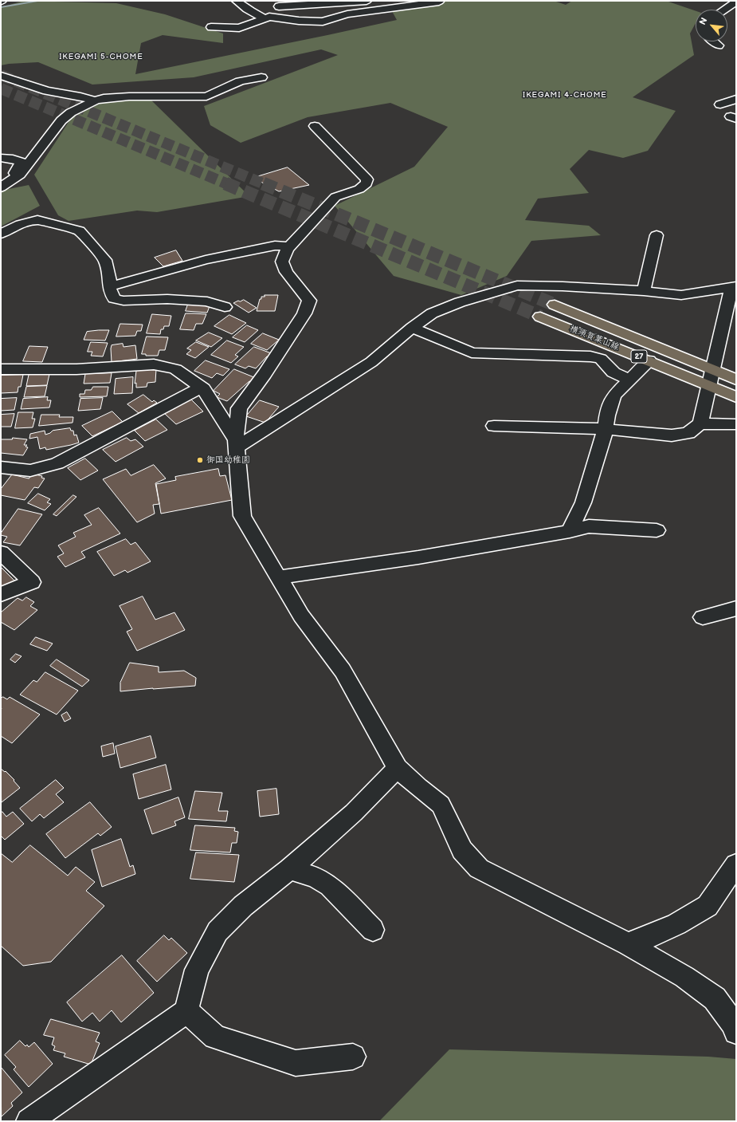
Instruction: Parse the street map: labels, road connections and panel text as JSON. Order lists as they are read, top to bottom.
{
  "streets": {
    "main road": ["横須賀葉山線", "27"]
  },
  "districts": ["IKEGAMI 5-CHOME", "IKEGAMI 4-CHOME"],
  "places": ["御国幼稚園"],
  "north": "top left"
}
